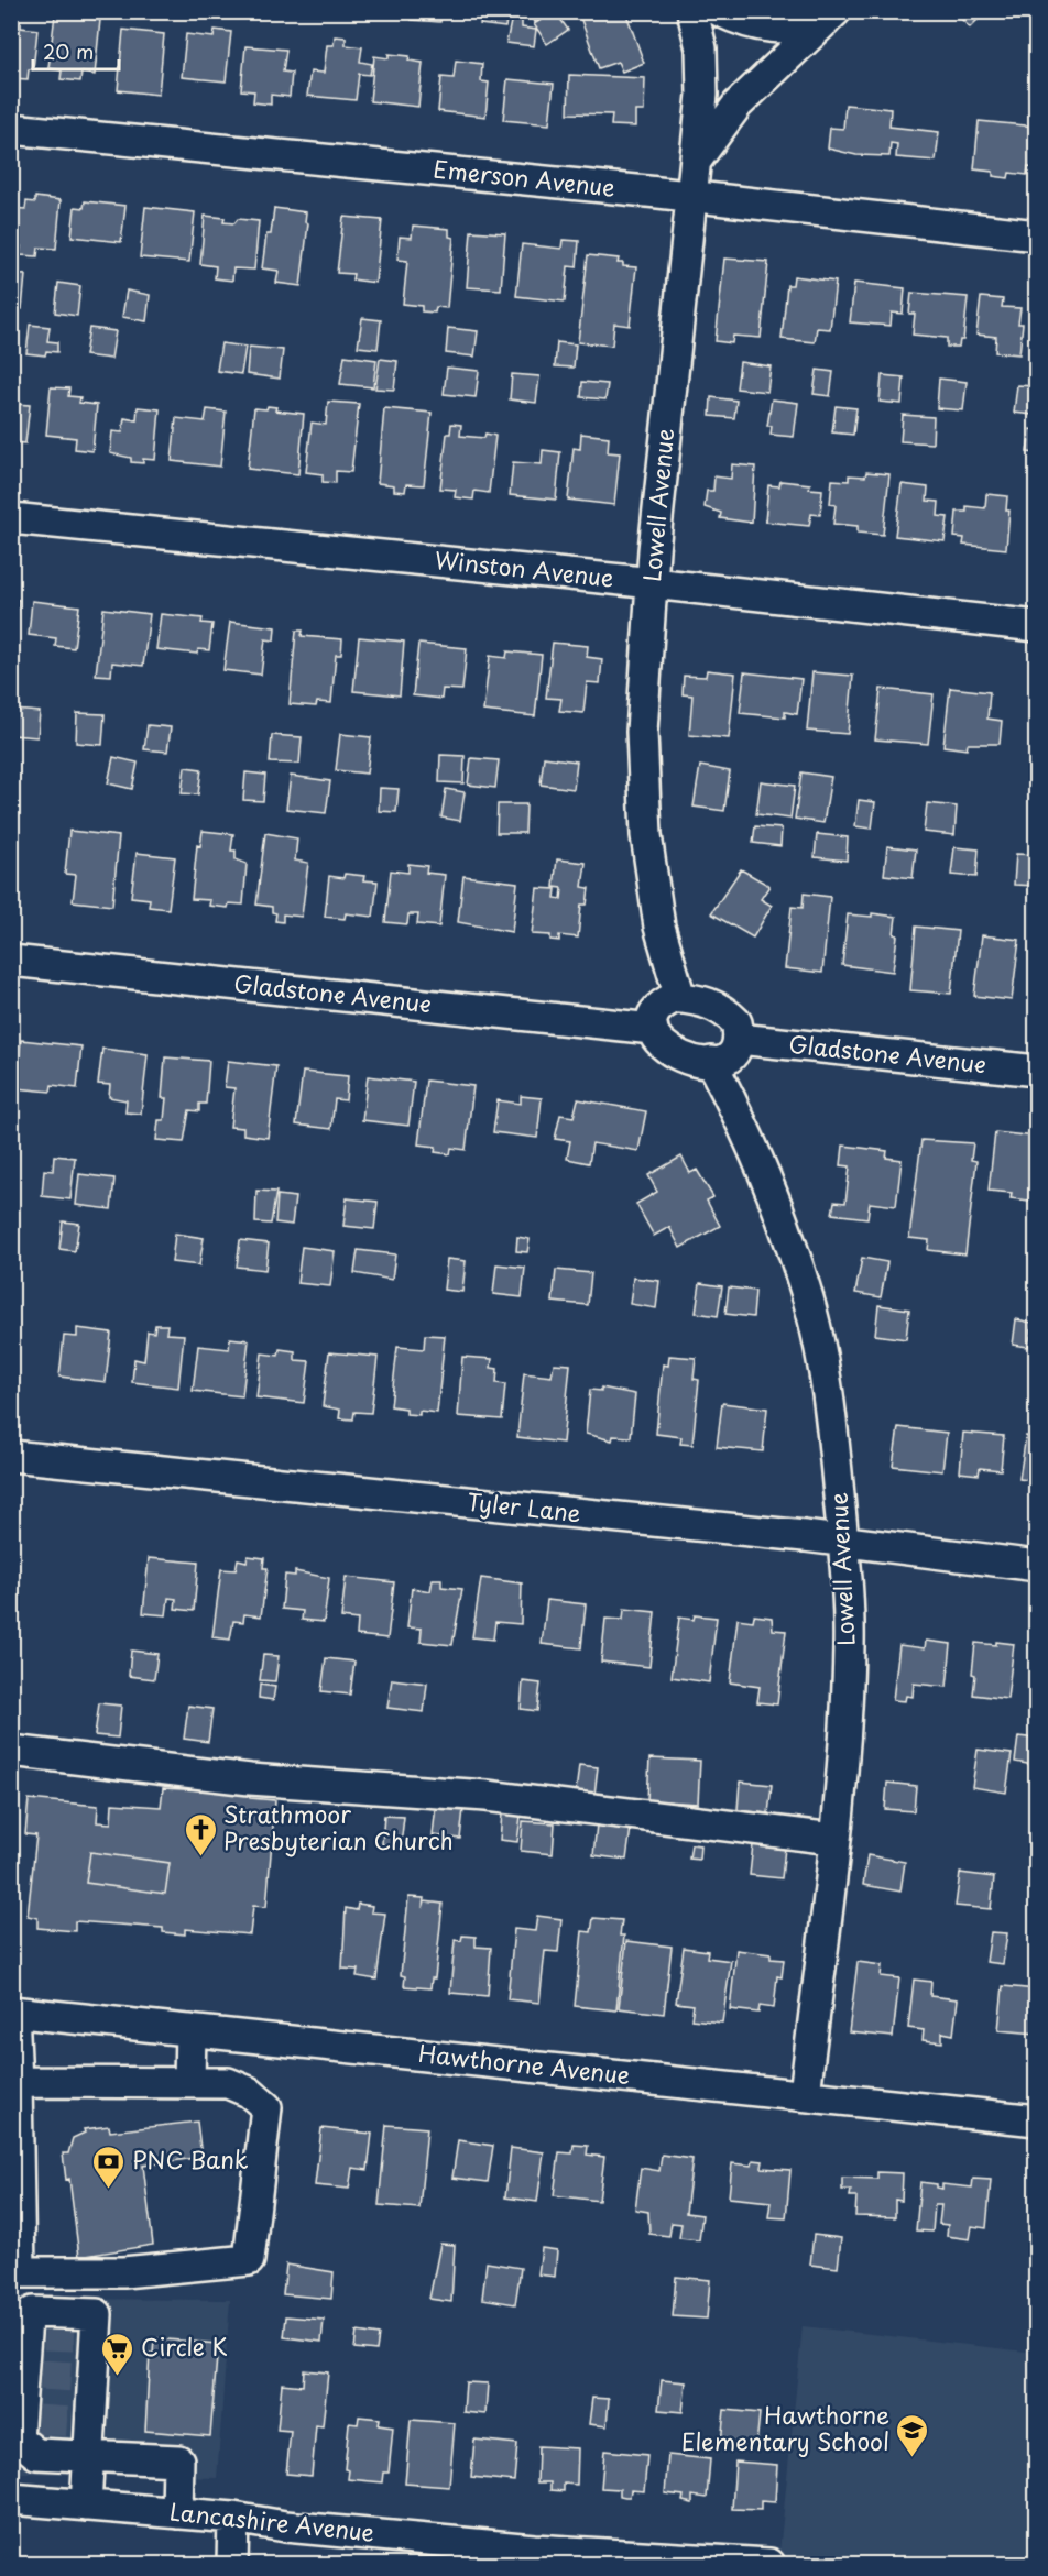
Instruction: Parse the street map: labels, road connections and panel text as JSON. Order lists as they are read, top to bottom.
{
  "streets": {
    "street": [
      "Emerson Avenue",
      "Lowell Avenue",
      "Winston Avenue",
      "Gladstone Avenue",
      "Tyler Lane",
      "Hawthorne Avenue",
      "Lancashire Avenue"
    ]
  },
  "crossings": [
    ["Emerson Avenue", "Lowell Avenue"],
    ["Lowell Avenue", "Winston Avenue"],
    ["Lowell Avenue", "Gladstone Avenue"],
    ["Lowell Avenue", "Tyler Lane"],
    ["Lowell Avenue", "Hawthorne Avenue"]
  ],
  "places": {
    "church": ["Strathmoor Presbyterian Church"],
    "bank": ["PNC Bank"],
    "supermarket": ["Circle K"],
    "school or university": ["Hawthorne Elementary School"]
  },
  "scale_bar": "20 m"
}
